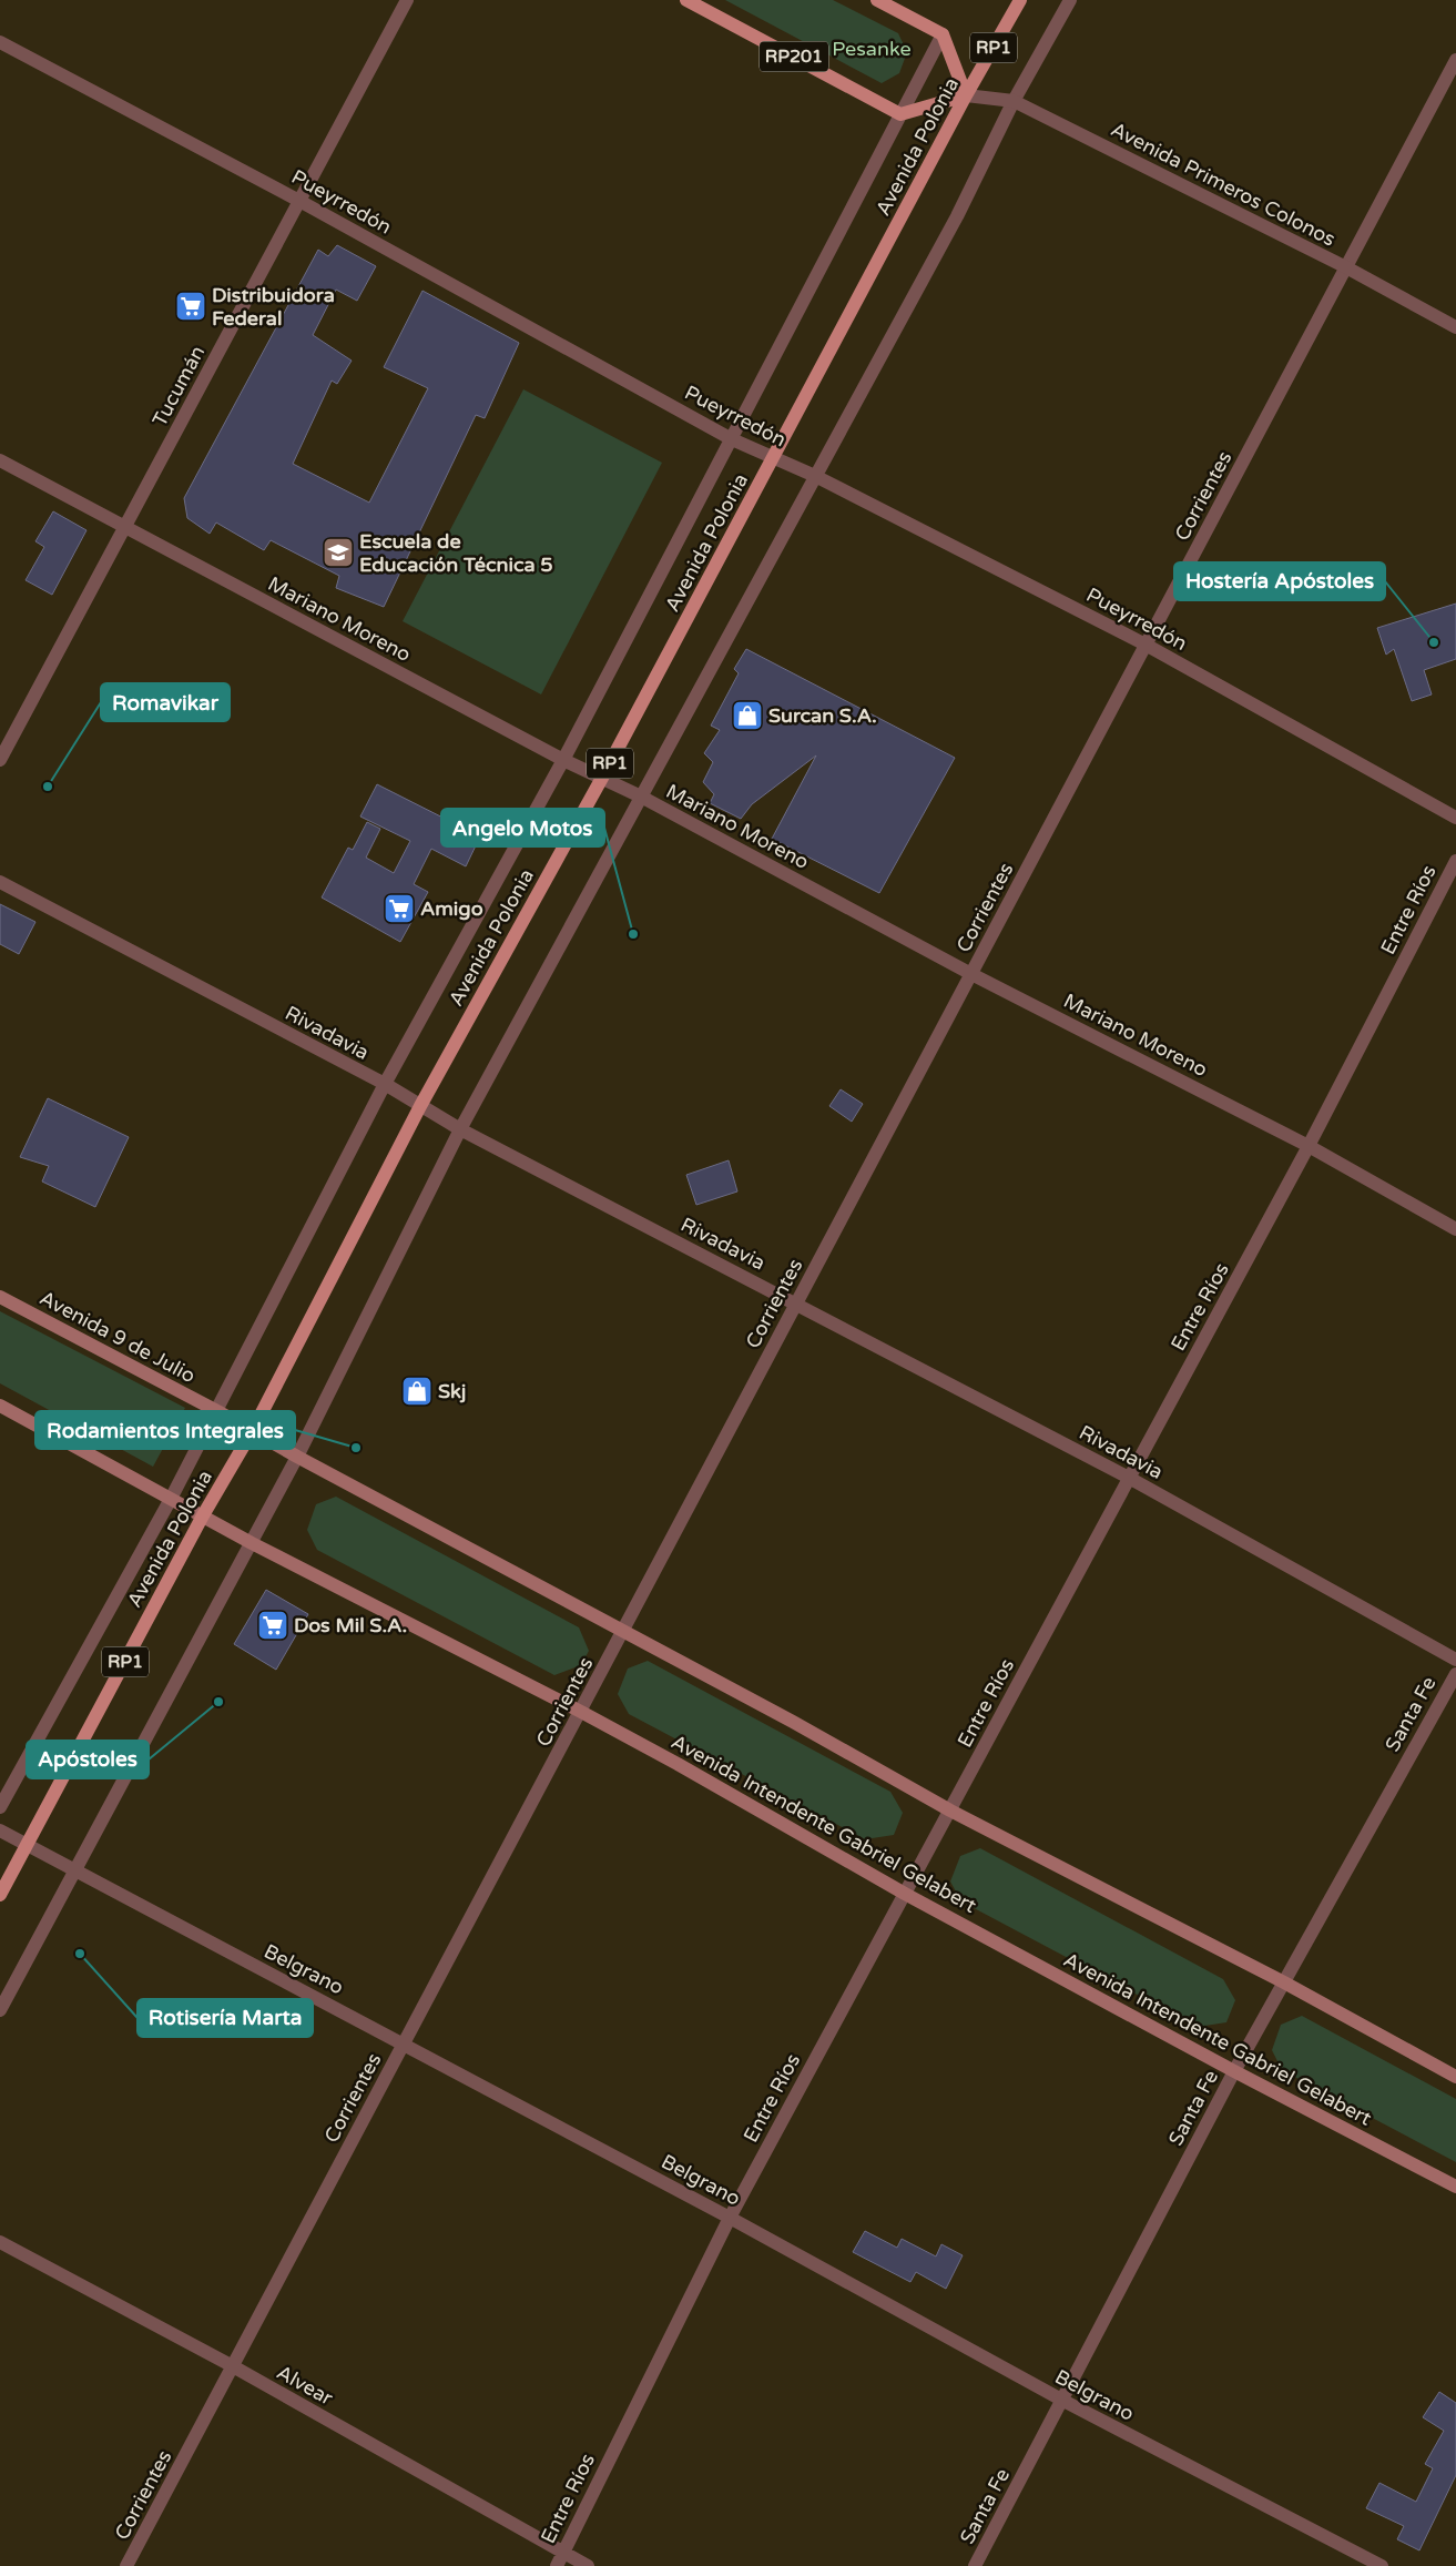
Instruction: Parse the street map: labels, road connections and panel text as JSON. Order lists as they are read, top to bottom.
{
  "streets": {
    "main road": [
      "RP1",
      "RP201",
      "Avenida Polonia",
      "Avenida 9 de Julio",
      "Avenida Intendente Gabriel Gelabert"
    ],
    "street": [
      "Avenida Primeros Colonos",
      "Pueyrredón",
      "Tucumán",
      "Corrientes",
      "Mariano Moreno",
      "Entre Ríos",
      "Rivadavia",
      "Santa Fe",
      "Belgrano",
      "Alvear"
    ]
  },
  "crossings": [
    ["RP201", "Avenida Polonia"],
    ["Avenida Polonia", "Avenida Primeros Colonos"],
    ["Avenida Polonia", "Pueyrredón"],
    ["Avenida Polonia", "Mariano Moreno"],
    ["Avenida Polonia", "Rivadavia"],
    ["Avenida Polonia", "Avenida 9 de Julio"],
    ["Avenida Polonia", "Avenida Intendente Gabriel Gelabert"],
    ["Avenida Polonia", "Belgrano"],
    ["Avenida Primeros Colonos", "Corrientes"],
    ["Pueyrredón", "Tucumán"],
    ["Pueyrredón", "Corrientes"],
    ["Tucumán", "Mariano Moreno"],
    ["Corrientes", "Mariano Moreno"],
    ["Corrientes", "Rivadavia"],
    ["Corrientes", "Avenida Intendente Gabriel Gelabert"],
    ["Corrientes", "Belgrano"],
    ["Corrientes", "Alvear"],
    ["Mariano Moreno", "Entre Ríos"],
    ["Entre Ríos", "Rivadavia"],
    ["Entre Ríos", "Avenida Intendente Gabriel Gelabert"],
    ["Entre Ríos", "Belgrano"],
    ["Entre Ríos", "Alvear"],
    ["Santa Fe", "Avenida Intendente Gabriel Gelabert"],
    ["Santa Fe", "Belgrano"]
  ],
  "parks": ["Pesanke"],
  "places": {
    "supermarket": ["Distribuidora Federal", "Amigo", "Dos Mil S.A."],
    "school or university": ["Escuela de Educación Técnica 5"],
    "other": [
      "Hostería Apóstoles",
      "Romavikar",
      "Angelo Motos",
      "Rodamientos Integrales",
      "Apóstoles",
      "Rotisería Marta"
    ],
    "shop": ["Surcan S.A.", "Skj"]
  }
}
